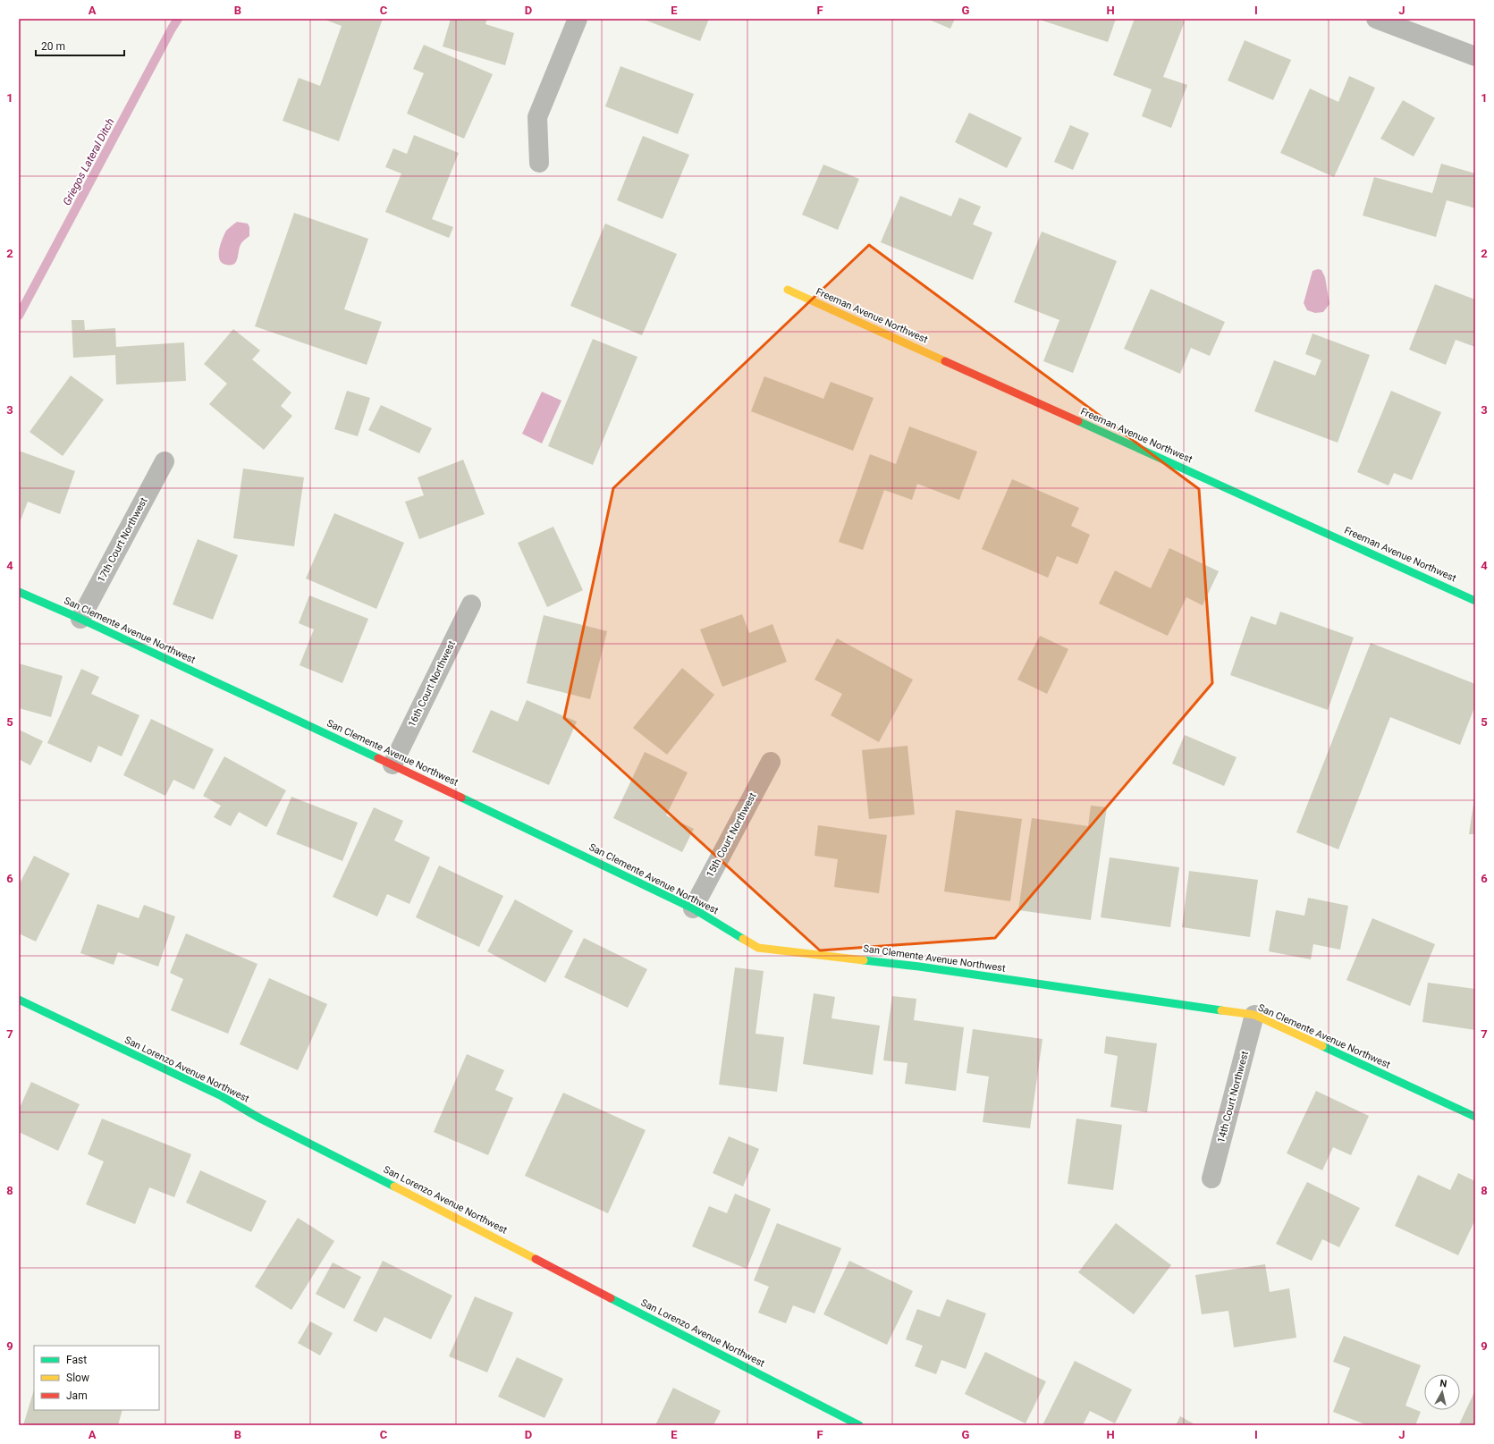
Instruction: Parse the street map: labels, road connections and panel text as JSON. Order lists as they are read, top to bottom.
{
  "streets": {
    "street": [
      "Freeman Avenue Northwest",
      "17th Court Northwest",
      "San Clemente Avenue Northwest",
      "16th Court Northwest",
      "15th Court Northwest",
      "San Lorenzo Avenue Northwest",
      "14th Court Northwest"
    ]
  },
  "crossings": [
    ["17th Court Northwest", "San Clemente Avenue Northwest"],
    ["San Clemente Avenue Northwest", "16th Court Northwest"],
    ["San Clemente Avenue Northwest", "15th Court Northwest"],
    ["San Clemente Avenue Northwest", "14th Court Northwest"]
  ],
  "water": ["Griegos Lateral Ditch"],
  "legend": ["Fast", "Slow", "Jam"],
  "scale_bar": "20 m",
  "north": "top",
  "grid": {
    "columns": [
      "A",
      "B",
      "C",
      "D",
      "E",
      "F",
      "G",
      "H",
      "I",
      "J"
    ],
    "rows": [
      "1",
      "2",
      "3",
      "4",
      "5",
      "6",
      "7",
      "8",
      "9"
    ]
  }
}
